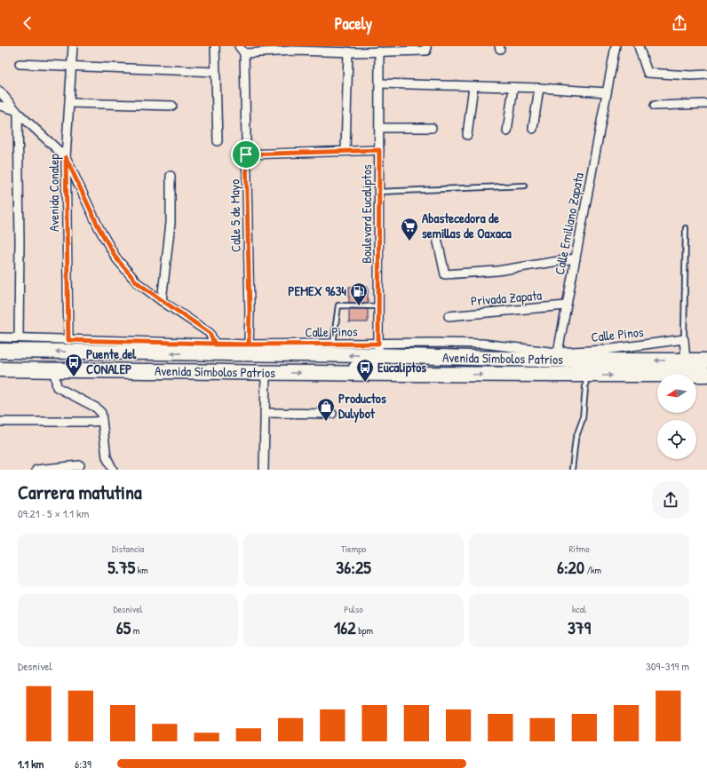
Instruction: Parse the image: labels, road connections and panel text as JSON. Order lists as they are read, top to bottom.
{
  "streets": {
    "highway": ["Avenida Símbolos Patrios"],
    "street": [
      "Avenida Conalep",
      "Boulevard Eucaliptos",
      "Calle 5 de Mayo",
      "Calle Emiliano Zapata",
      "Privada Zapata",
      "Calle Pinos"
    ]
  },
  "crossings": [
    ["Avenida Conalep", "Calle Pinos"],
    ["Boulevard Eucaliptos", "Avenida Símbolos Patrios"],
    ["Calle 5 de Mayo", "Calle Pinos"],
    ["Calle Emiliano Zapata", "Privada Zapata"],
    ["Calle Emiliano Zapata", "Calle Pinos"],
    ["Calle Emiliano Zapata", "Avenida Símbolos Patrios"],
    ["Calle Pinos", "Avenida Símbolos Patrios"]
  ],
  "places": {
    "supermarket": ["Abastecedora de semillas de Oaxaca"],
    "fuel station": ["PEMEX 9634"],
    "bus stop": ["Puente del CONALEP", "Eucaliptos"],
    "shop": ["Productos Dulybot"]
  },
  "north": "left",
  "page": {
    "header": "Pacely",
    "heading": ["Carrera matutina", "09:21 · 5 × 1.1 km"],
    "stats": [
      ["Distancia", "5.75 km"],
      ["Tiempo", "36:25"],
      ["Ritmo", "6:20 /km"],
      ["Desnivel", "65 m"],
      ["Pulso", "162 bpm"],
      ["kcal", "379"]
    ],
    "chart": ["Desnivel", "309–319 m"],
    "list": [
      {
        "name": "1.1 km",
        "note": "6:39"
      }
    ]
  }
}
